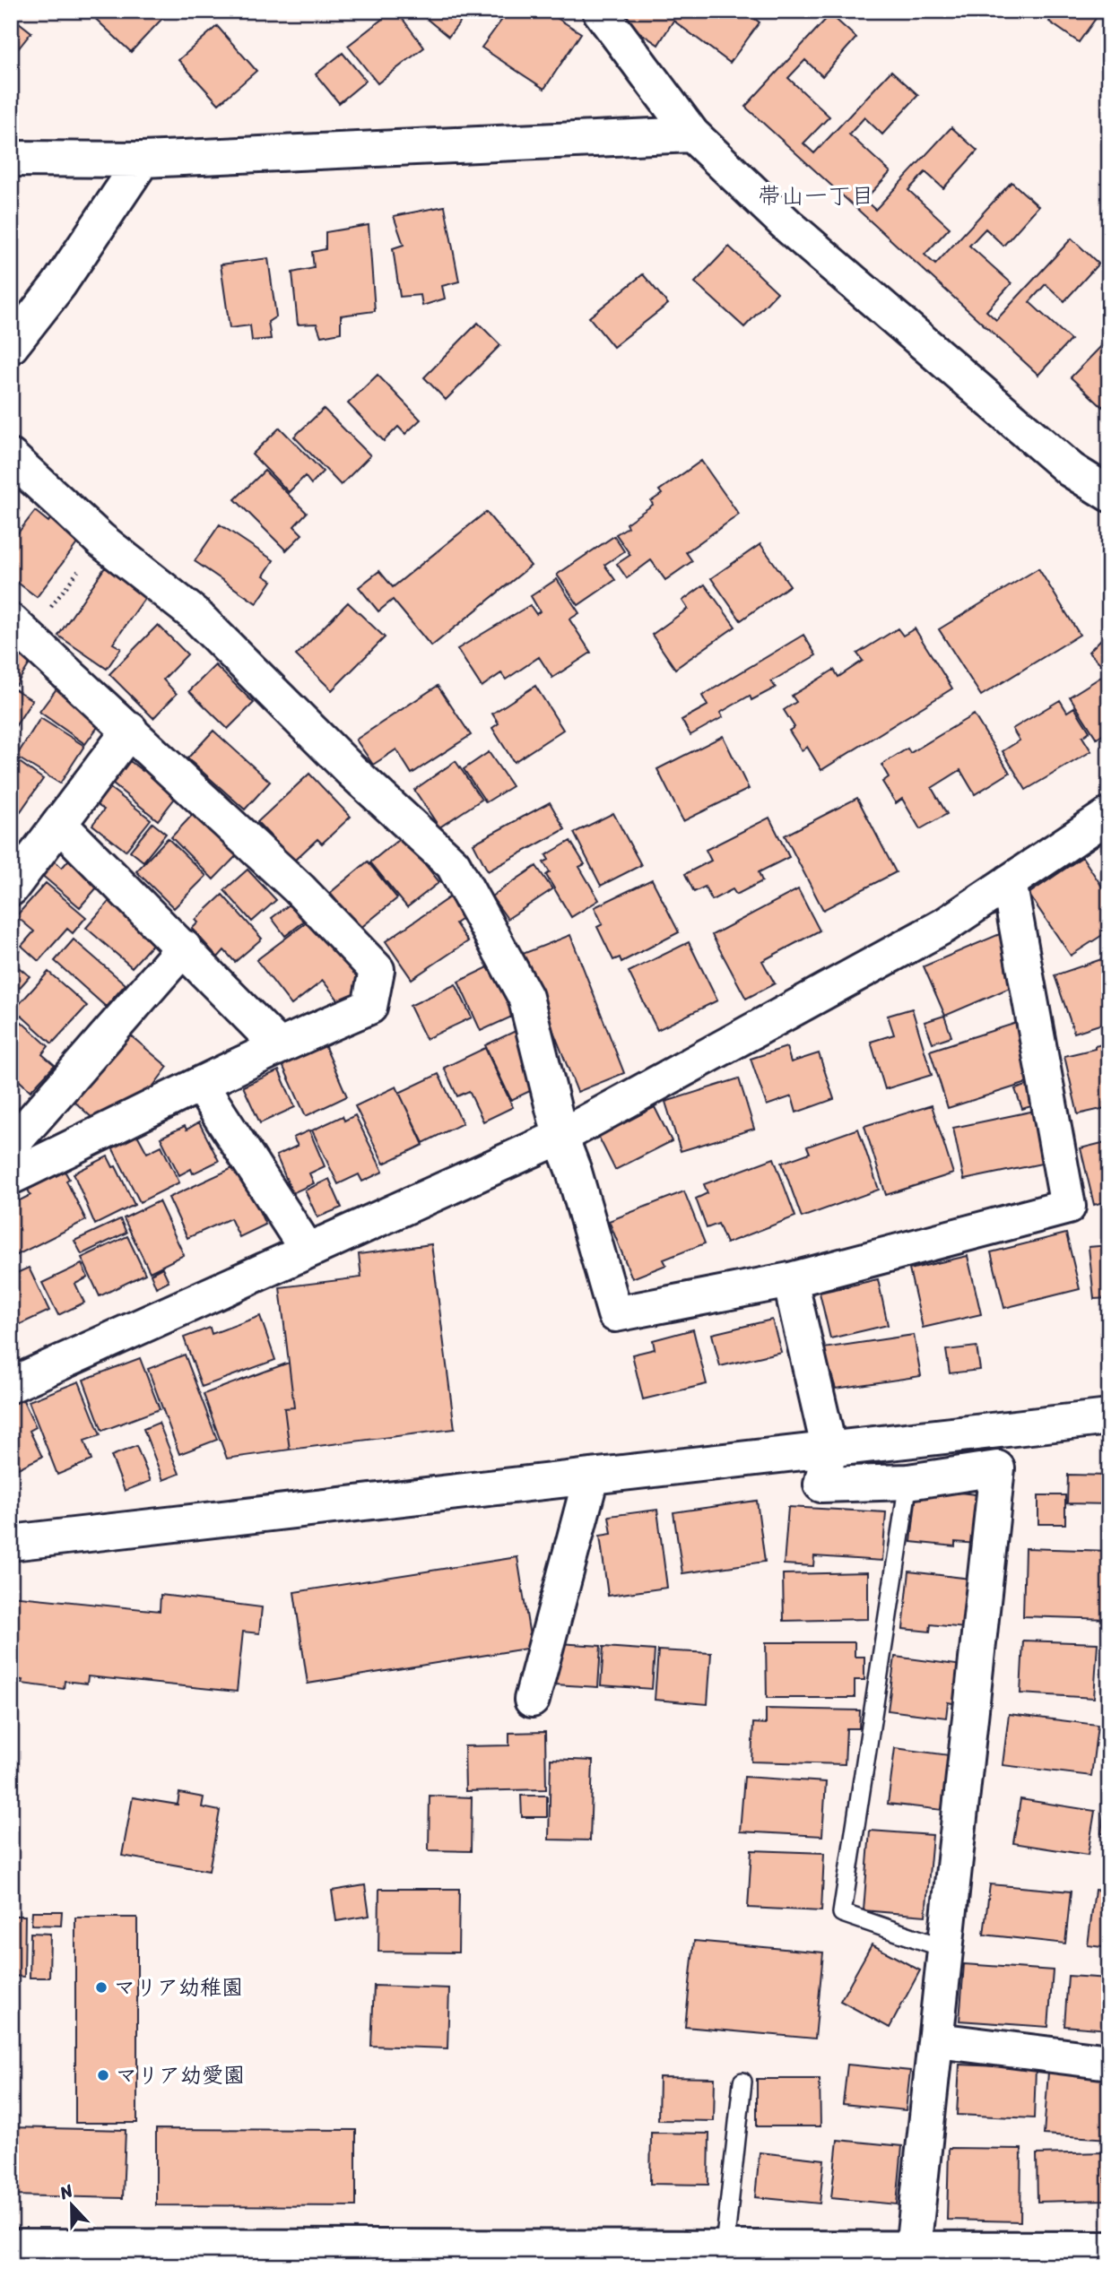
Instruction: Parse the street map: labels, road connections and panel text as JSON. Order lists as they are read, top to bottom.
{
  "districts": ["帯山一丁目"],
  "places": ["マリア幼稚園", "マリア幼愛園"],
  "north": "top"
}
